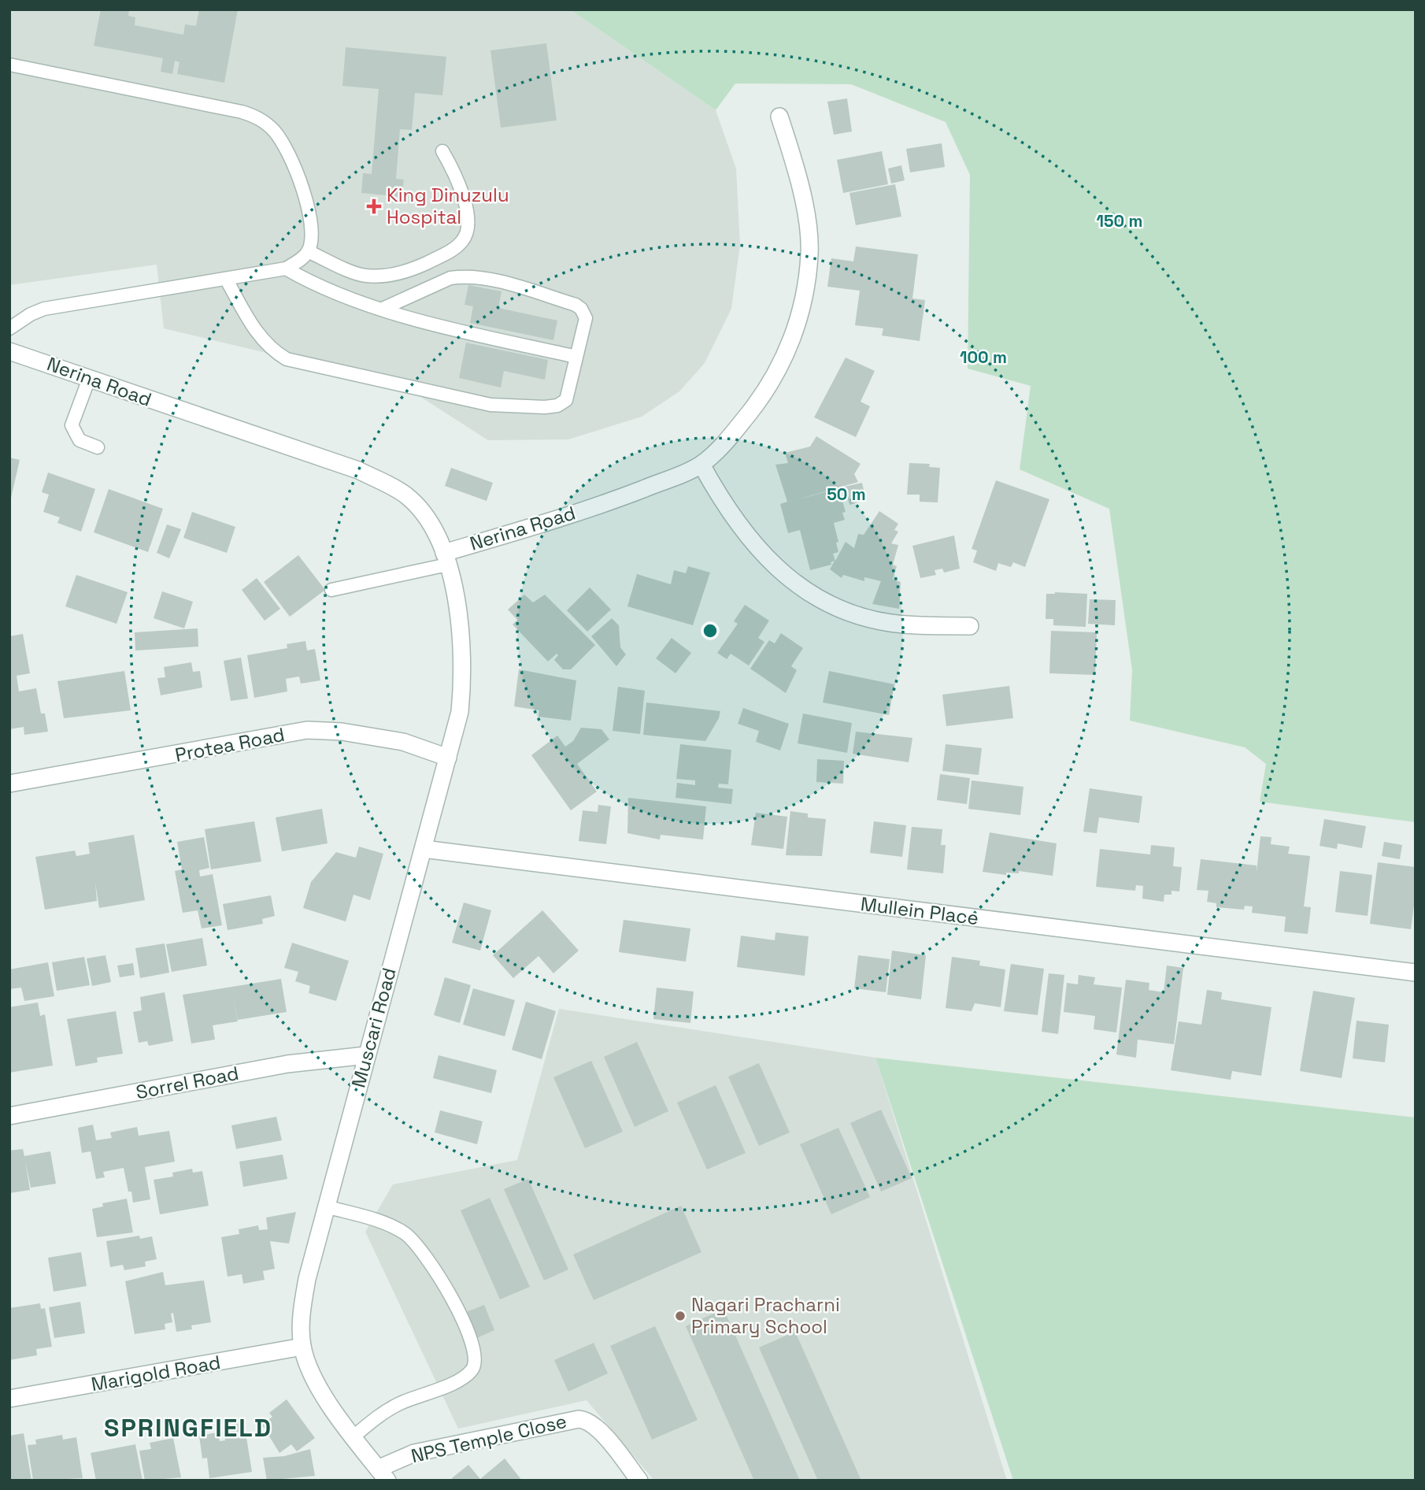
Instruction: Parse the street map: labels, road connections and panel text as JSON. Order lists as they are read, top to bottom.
{
  "streets": {
    "street": [
      "Nerina Road",
      "Protea Road",
      "Mullein Place",
      "Muscari Road",
      "Sorrel Road",
      "Marigold Road",
      "NPS Temple Close"
    ]
  },
  "crossings": [
    ["Nerina Road", "Muscari Road"],
    ["Protea Road", "Muscari Road"],
    ["Mullein Place", "Muscari Road"],
    ["Muscari Road", "Sorrel Road"],
    ["Muscari Road", "Marigold Road"],
    ["Muscari Road", "NPS Temple Close"]
  ],
  "districts": ["SPRINGFIELD"],
  "places": {
    "health": ["King Dinuzulu Hospital"],
    "other": ["Nagari Pracharni Primary School"]
  },
  "rings": ["150 m", "100 m", "50 m"]
}
